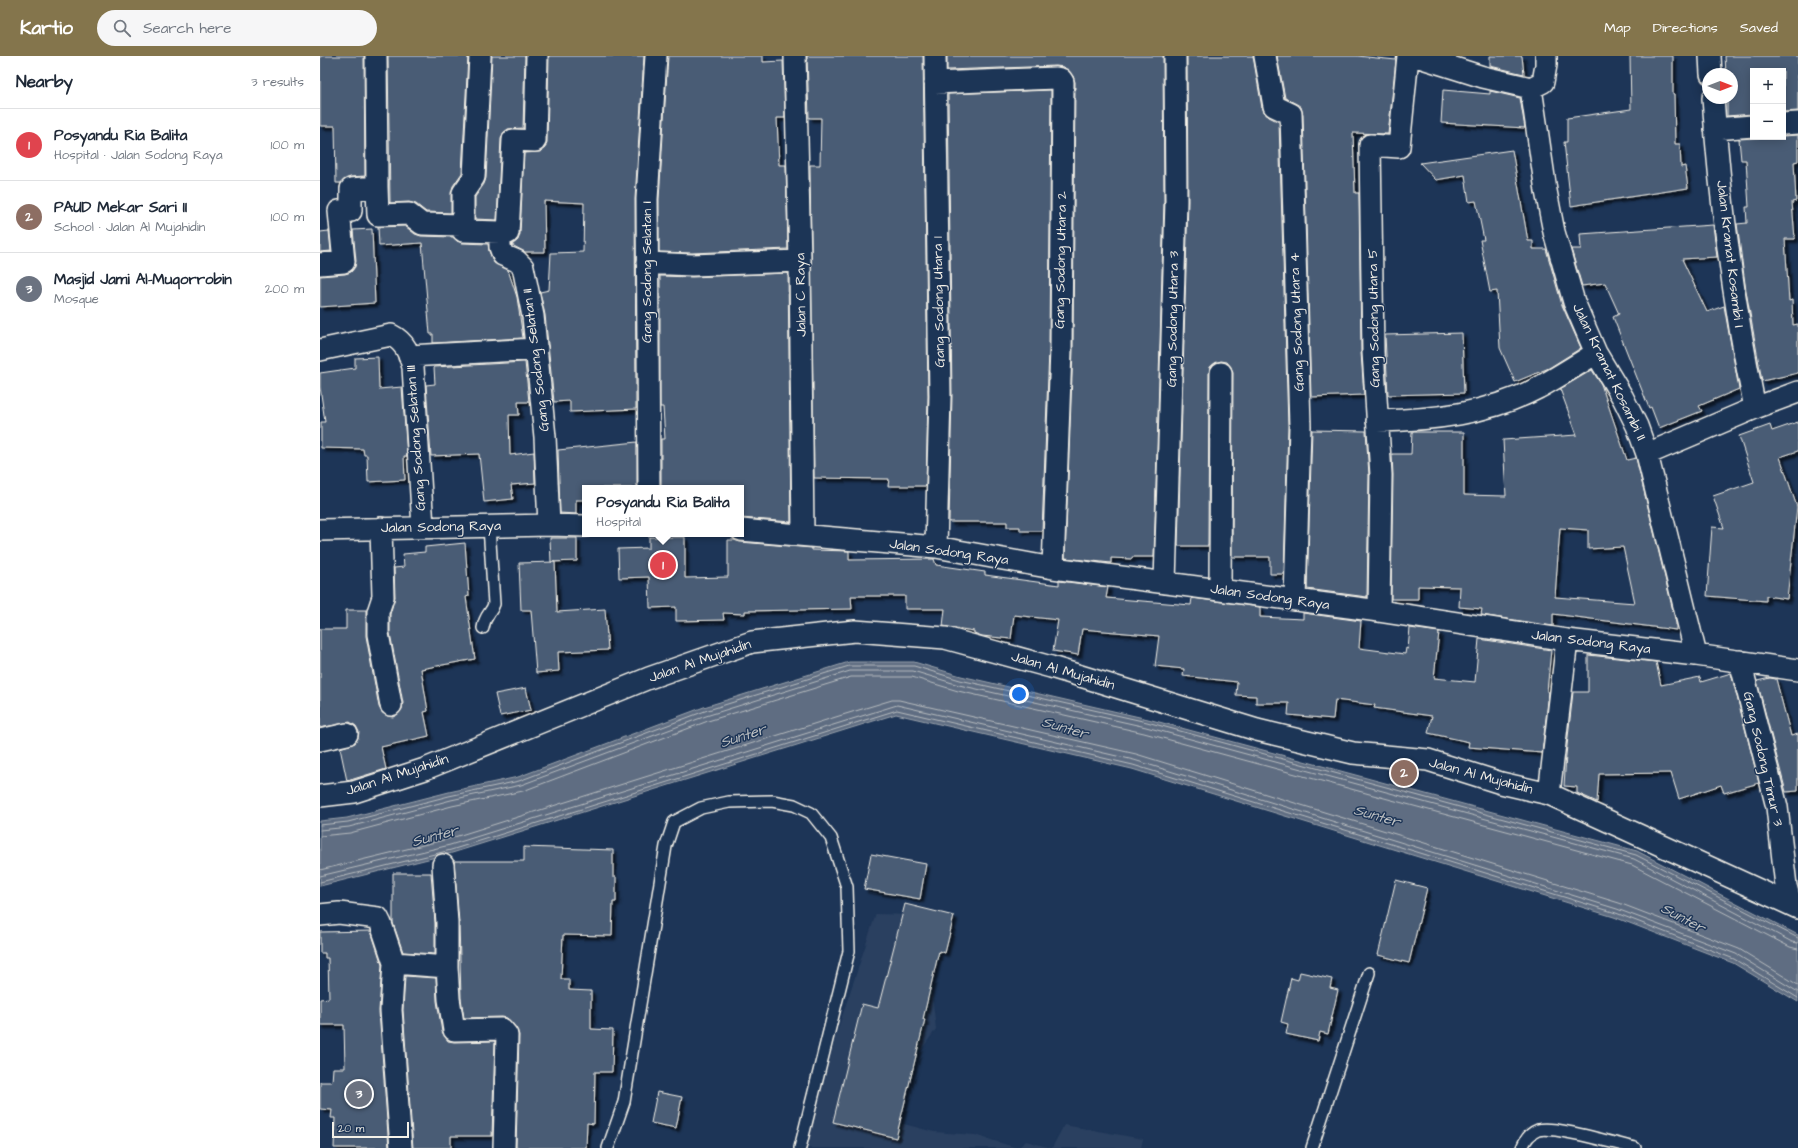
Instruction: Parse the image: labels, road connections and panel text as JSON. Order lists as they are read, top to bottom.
{
  "streets": {
    "street": [
      "Jalan Kramat Kosambi I",
      "Gang Sodong Utara 2",
      "Gang Sodong Selatan I",
      "Jalan C Raya",
      "Gang Sodong Utara 1",
      "Gang Sodong Utara 5",
      "Gang Sodong Utara 3",
      "Gang Sodong Utara 4",
      "Gang Sodong Selatan II",
      "Jalan Kramat Kosambi II",
      "Gang Sodong Selatan III",
      "Jalan Sodong Raya",
      "Jalan Al Mujahidin",
      "Gang Sodong Timur 3"
    ]
  },
  "crossings": [
    ["Gang Sodong Utara 2", "Gang Sodong Utara 1"],
    ["Gang Sodong Utara 2", "Jalan Sodong Raya"],
    ["Jalan C Raya", "Jalan Sodong Raya"],
    ["Gang Sodong Utara 1", "Jalan Sodong Raya"],
    ["Gang Sodong Utara 5", "Jalan Sodong Raya"],
    ["Gang Sodong Utara 3", "Jalan Sodong Raya"],
    ["Gang Sodong Utara 4", "Jalan Sodong Raya"],
    ["Gang Sodong Selatan II", "Jalan Sodong Raya"],
    ["Jalan Kramat Kosambi II", "Jalan Sodong Raya"],
    ["Gang Sodong Selatan III", "Jalan Sodong Raya"],
    ["Jalan Sodong Raya", "Gang Sodong Timur 3"],
    ["Jalan Al Mujahidin", "Gang Sodong Timur 3"]
  ],
  "water": ["Sunter"],
  "scale_bar": "20 m",
  "north": "right",
  "page": {
    "header": "Kartio",
    "search": "Search here",
    "nav": ["Map", "Directions", "Saved"],
    "heading": ["Nearby", "3 results"],
    "map_buttons": ["+", "−"],
    "list": [
      {
        "mark": "1",
        "name": "Posyandu Ria Balita",
        "note": "Hospital · Jalan Sodong Raya",
        "value": "100 m"
      },
      {
        "mark": "2",
        "name": "PAUD Mekar Sari II",
        "note": "School · Jalan Al Mujahidin",
        "value": "100 m"
      },
      {
        "mark": "3",
        "name": "Masjid Jami Al-Muqorrobin",
        "note": "Mosque",
        "value": "200 m"
      }
    ],
    "popup": ["Posyandu Ria Balita", "Hospital"],
    "pins": ["1", "2", "3"],
    "scale": "20 m"
  }
}
